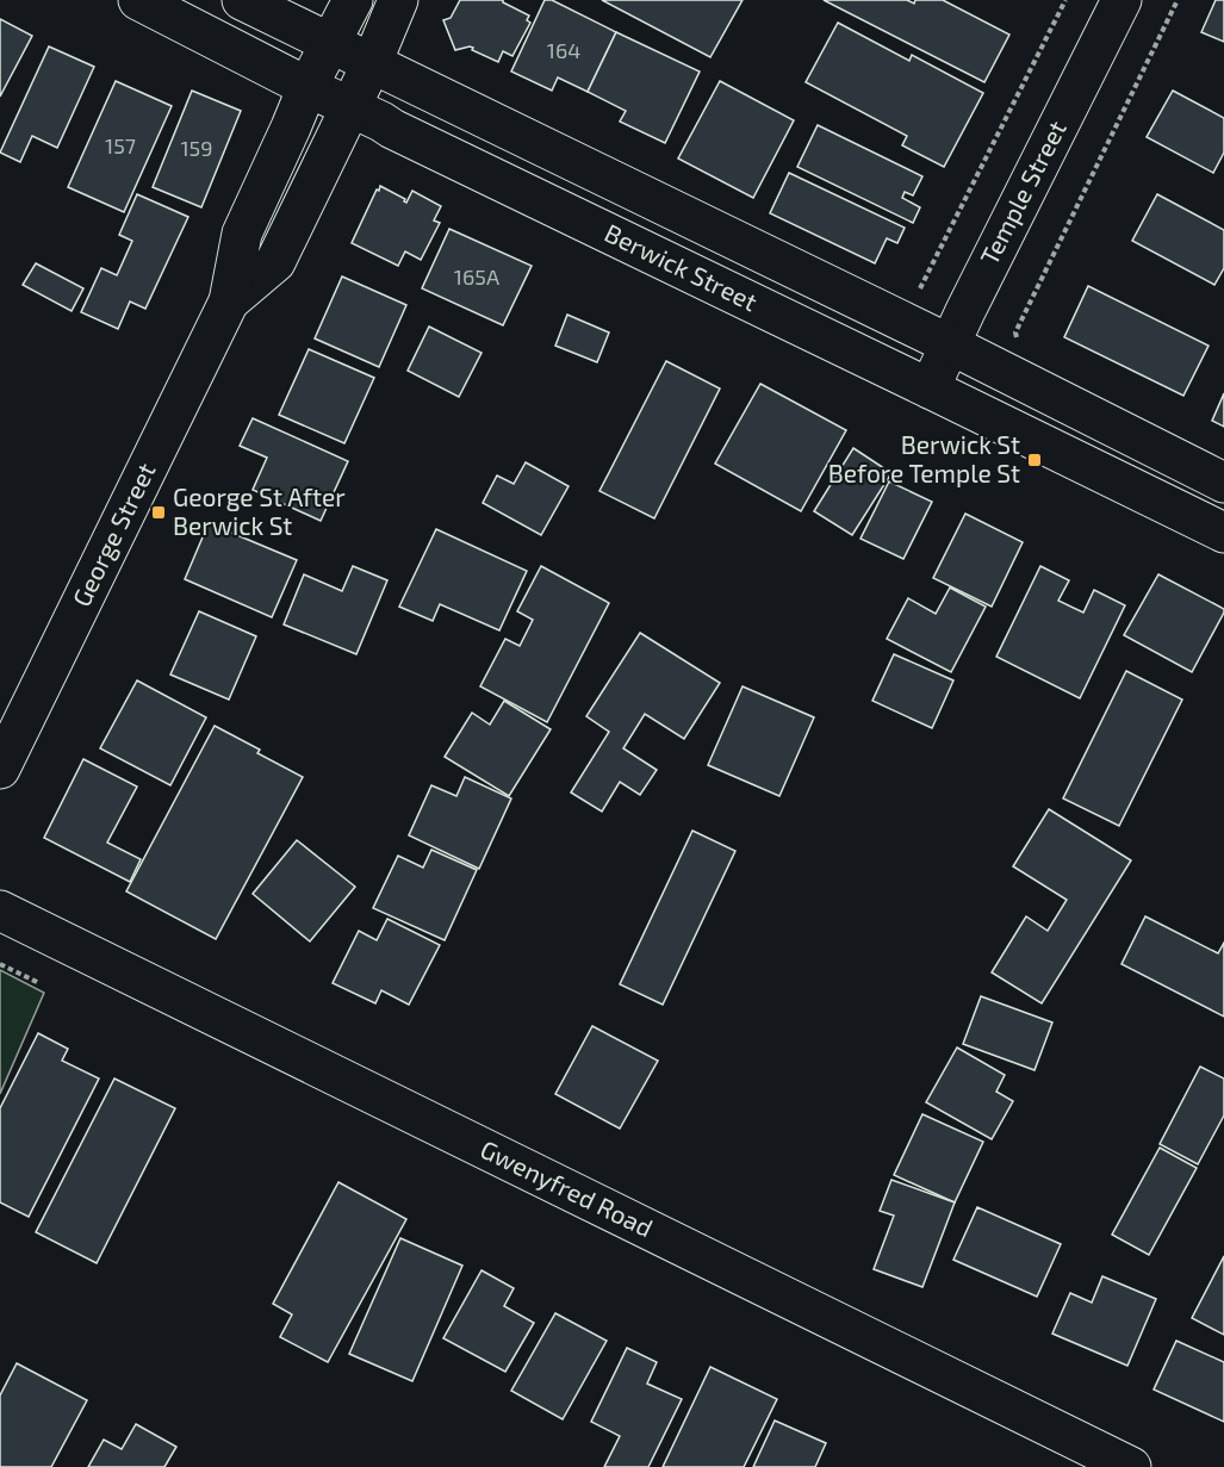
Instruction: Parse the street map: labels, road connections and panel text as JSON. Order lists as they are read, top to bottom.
{
  "streets": {
    "main road": [
      "Temple Street",
      "Berwick Street",
      "George Street",
      "Gwenyfred Road"
    ]
  },
  "crossings": [
    ["Temple Street", "Berwick Street"],
    ["Berwick Street", "George Street"]
  ],
  "places": {
    "transit": ["Berwick St Before Temple St", "George St After Berwick St"]
  },
  "house_numbers": [
    "164",
    "157",
    "159",
    "165A"
  ]
}
